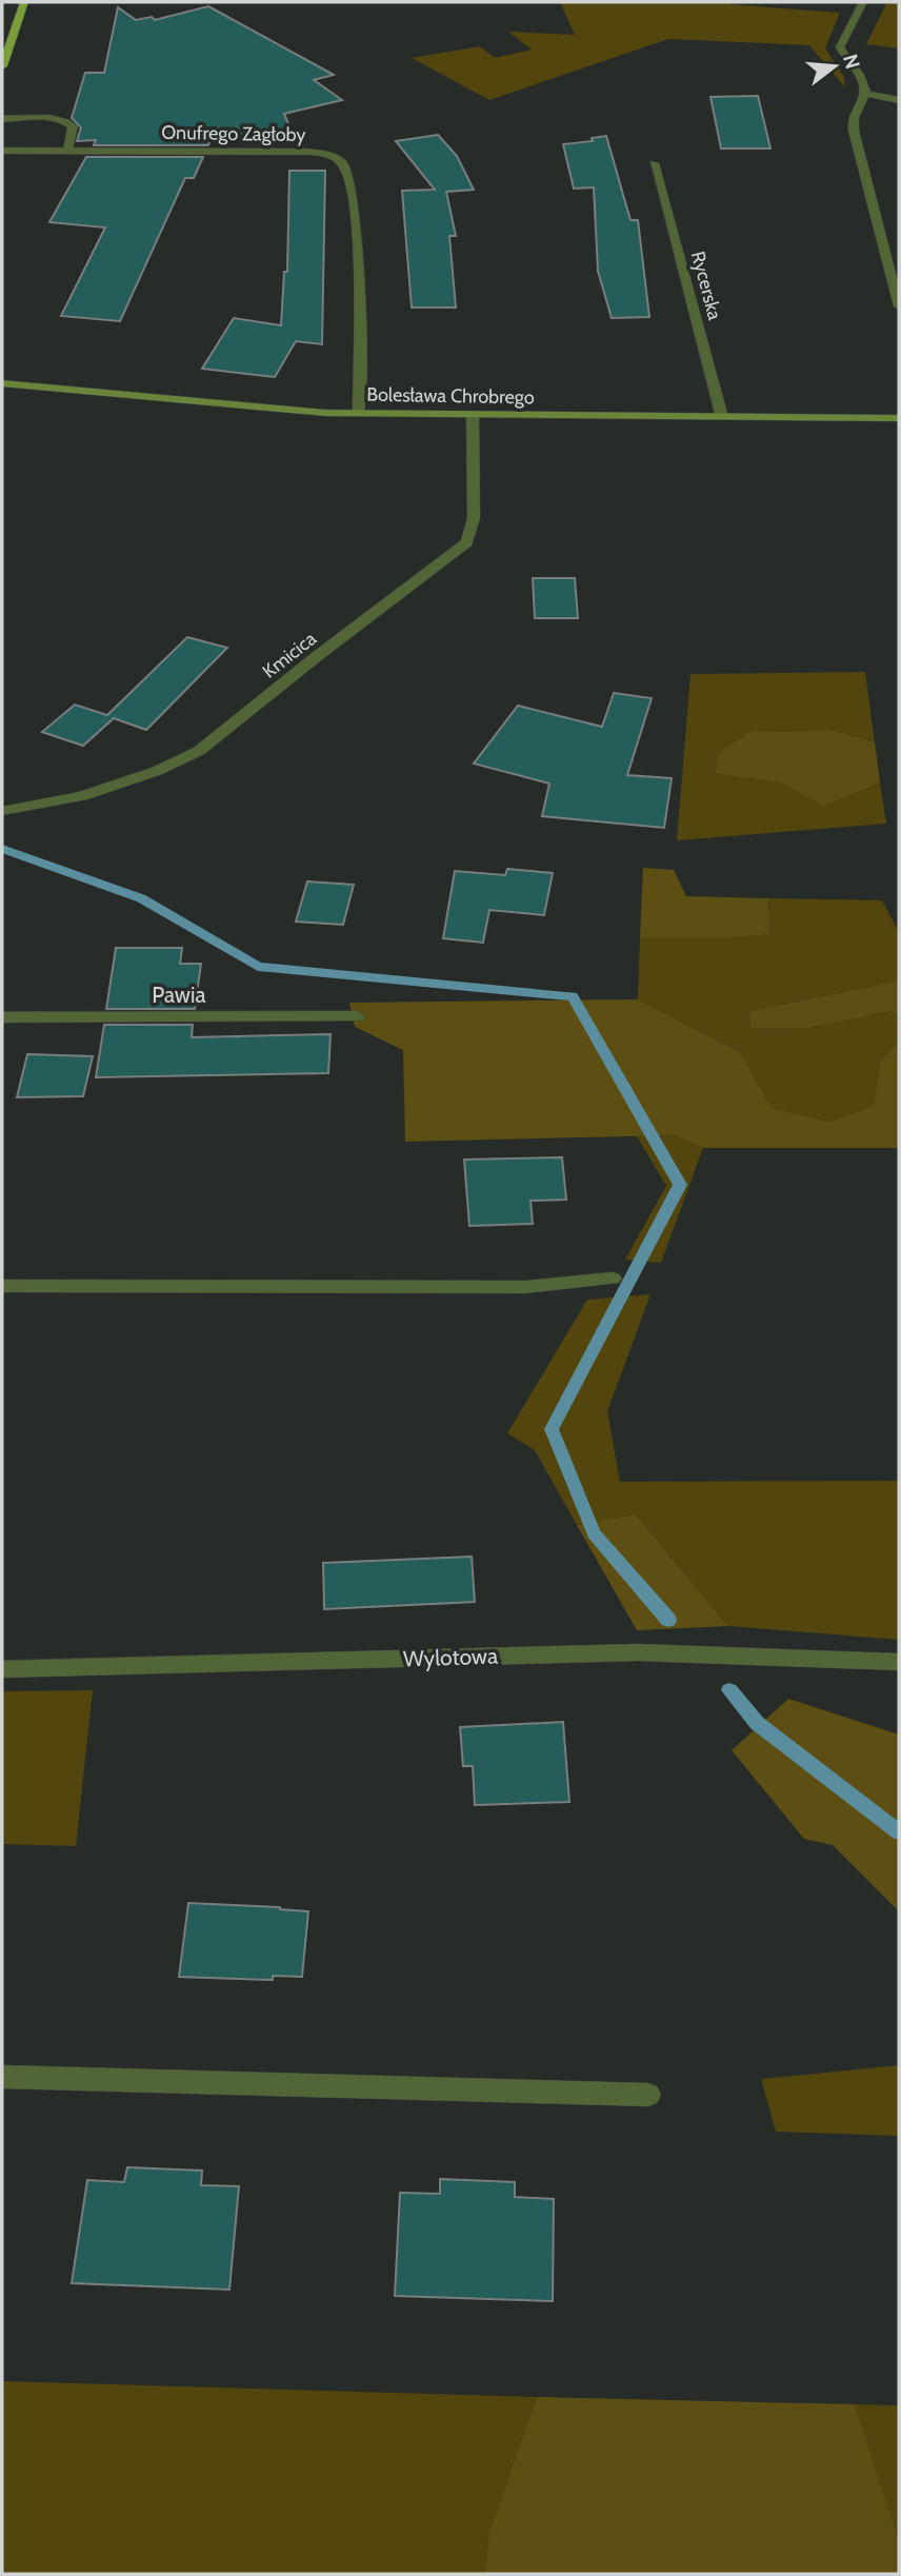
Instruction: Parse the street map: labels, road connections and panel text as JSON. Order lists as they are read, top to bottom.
{
  "streets": {
    "street": [
      "Onufrego Zagłoby",
      "Rycerska",
      "Bolesława Chrobrego",
      "Kmicica",
      "Pawia",
      "Wylotowa"
    ]
  },
  "crossings": [
    ["Onufrego Zagłoby", "Bolesława Chrobrego"],
    ["Rycerska", "Bolesława Chrobrego"],
    ["Bolesława Chrobrego", "Kmicica"]
  ],
  "north": "right"
}
